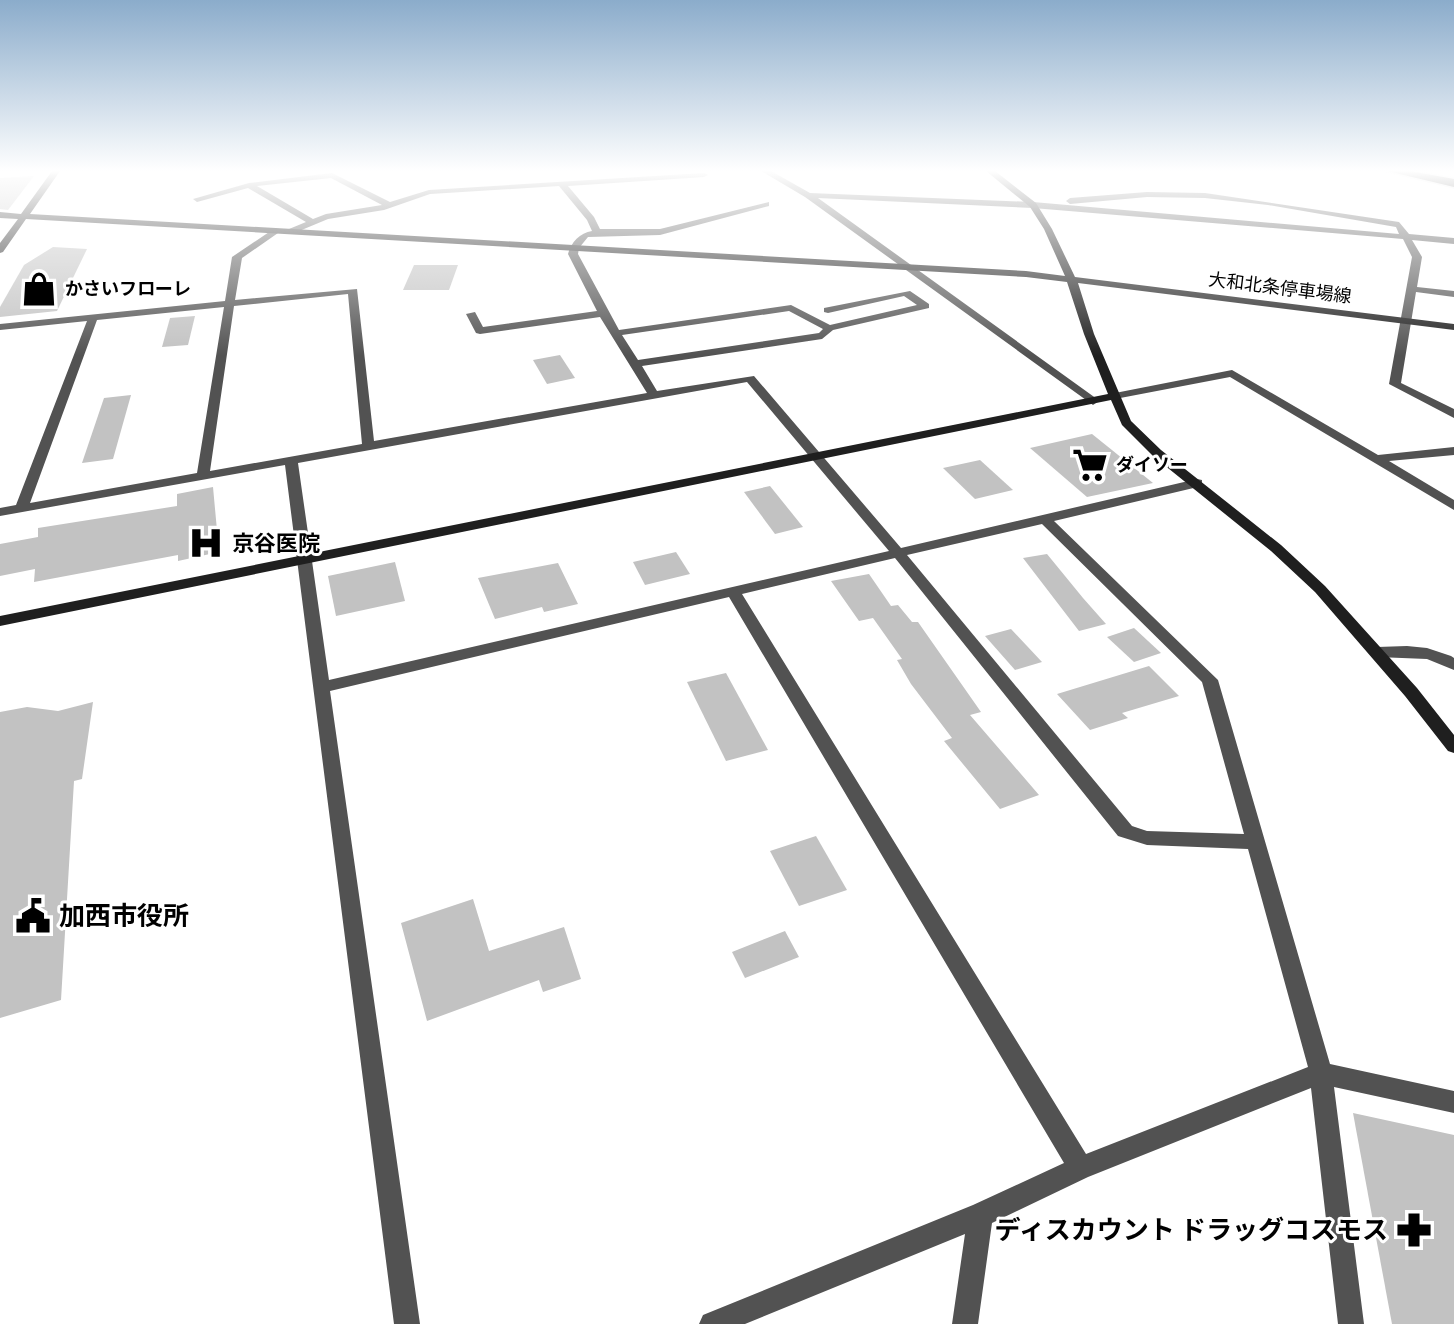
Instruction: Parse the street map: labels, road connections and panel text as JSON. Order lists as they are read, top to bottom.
{
  "streets": {
    "street": ["大和北条停車場線"]
  },
  "places": {
    "shop": ["かさいフローレ"],
    "supermarket": ["ダイソー"],
    "hospital": ["京谷医院"],
    "public building": ["加西市役所"],
    "pharmacy": ["ディスカウント ドラッグコスモス"]
  }
}
